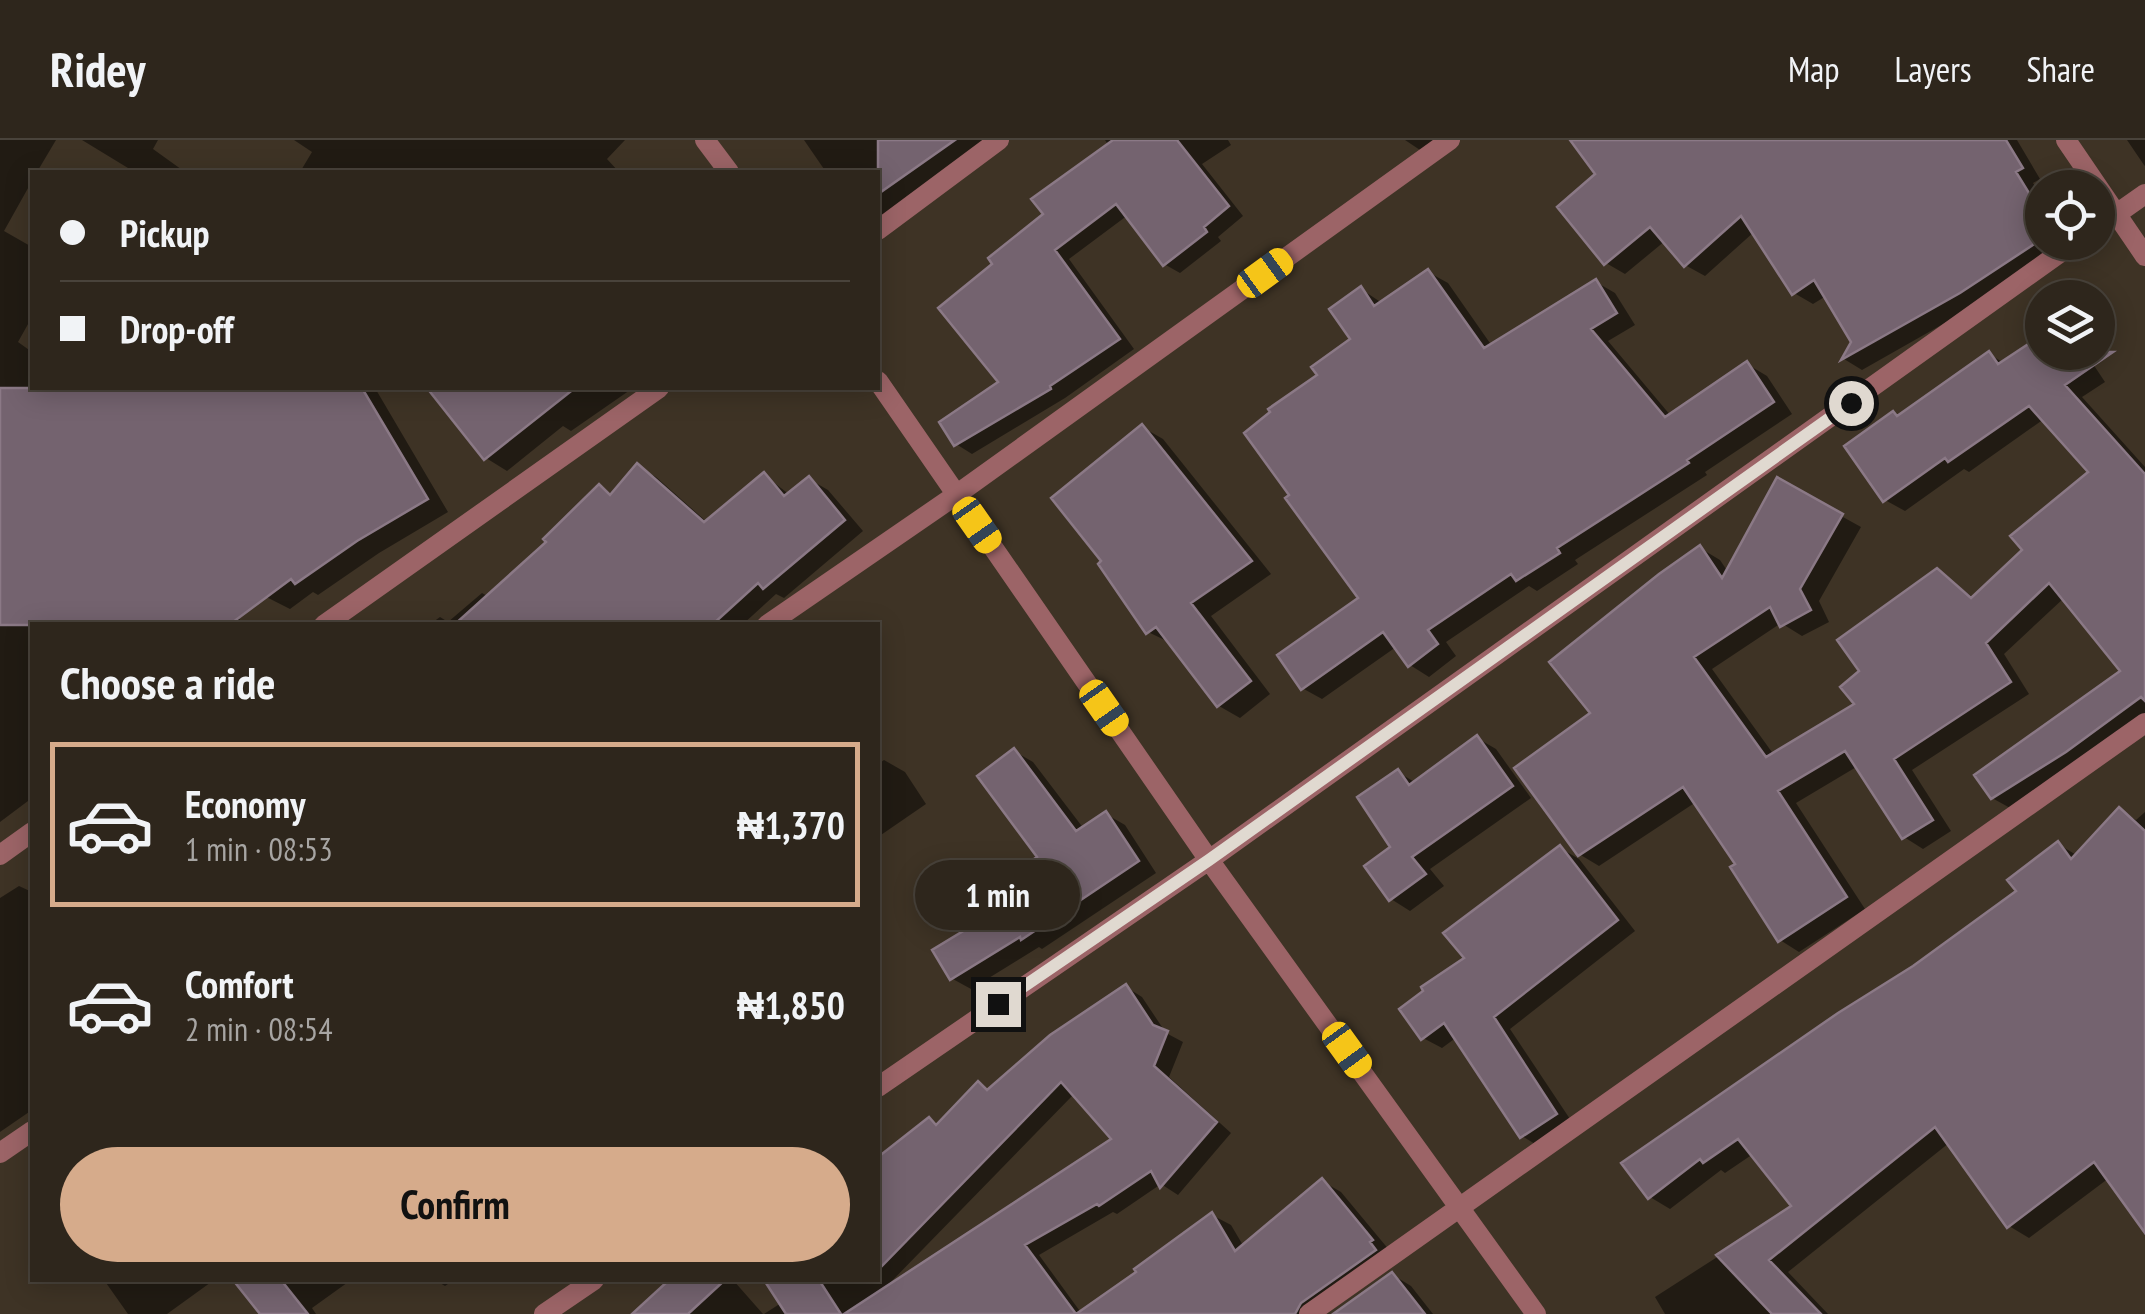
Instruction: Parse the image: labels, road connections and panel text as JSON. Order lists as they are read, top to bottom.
{
  "page": {
    "header": "Ridey",
    "nav": ["Map", "Layers", "Share"],
    "banner": ["Pickup", "Drop-off"],
    "heading": "Choose a ride",
    "list": [
      {
        "name": "Economy",
        "note": "1 min · 08:53",
        "value": "₦1,370"
      },
      {
        "name": "Comfort",
        "note": "2 min · 08:54",
        "value": "₦1,850"
      }
    ],
    "bubble": "1 min",
    "buttons": "Confirm"
  }
}
